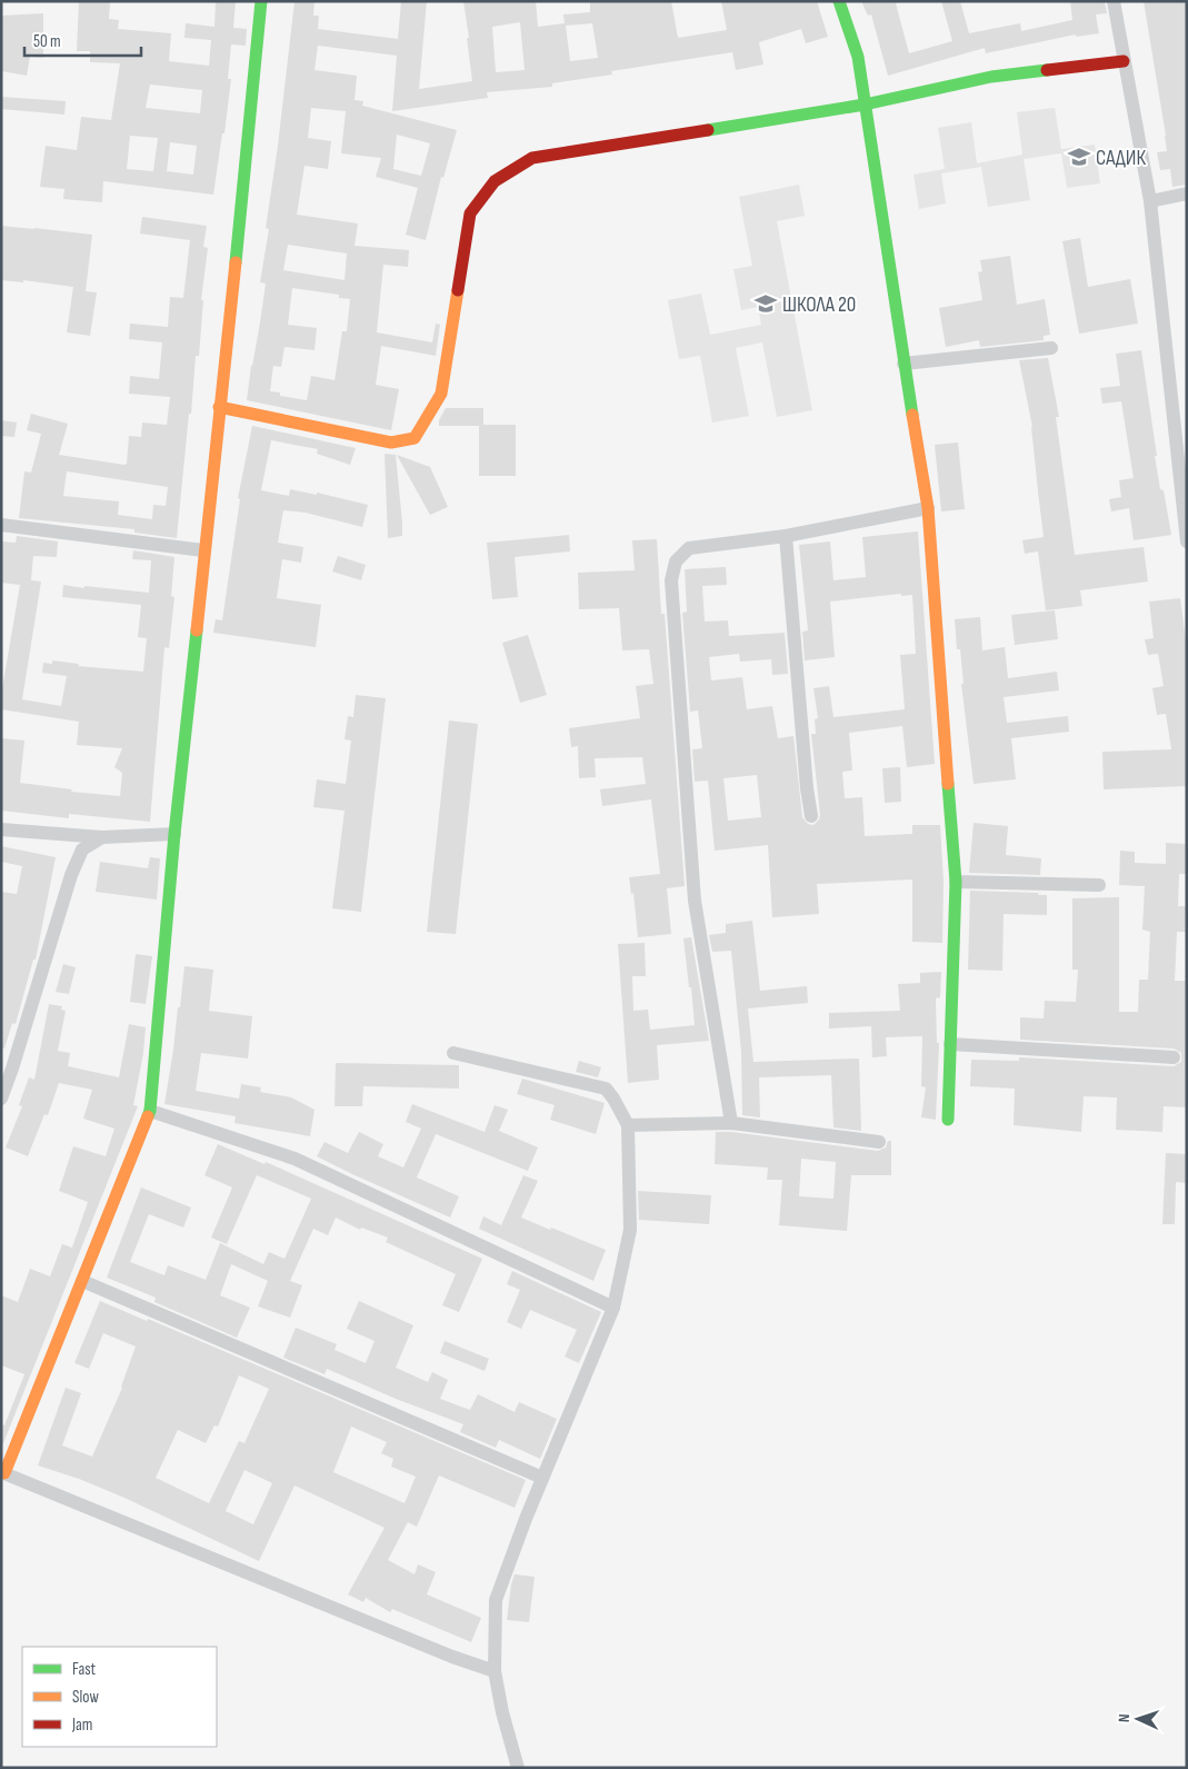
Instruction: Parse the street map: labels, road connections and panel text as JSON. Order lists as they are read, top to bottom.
{
  "places": {
    "school or university": ["САДИК", "ШКОЛА 20"]
  },
  "legend": ["Fast", "Slow", "Jam"],
  "scale_bar": "50 m",
  "north": "left"
}
